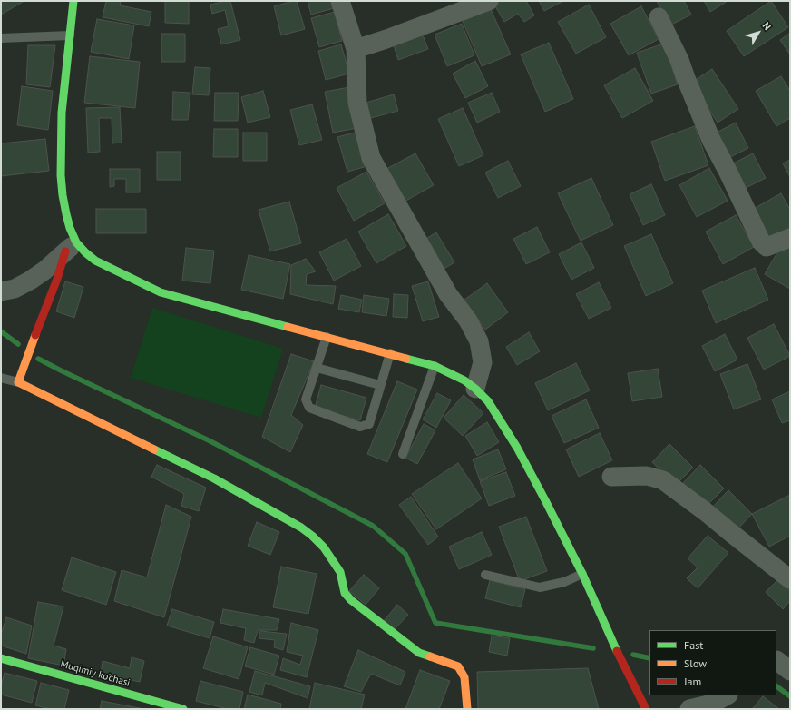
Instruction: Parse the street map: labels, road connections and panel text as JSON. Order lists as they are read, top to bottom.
{
  "streets": {
    "main road": ["Muqimiy ko'chasi"]
  },
  "legend": ["Fast", "Slow", "Jam"],
  "north": "top right"
}
